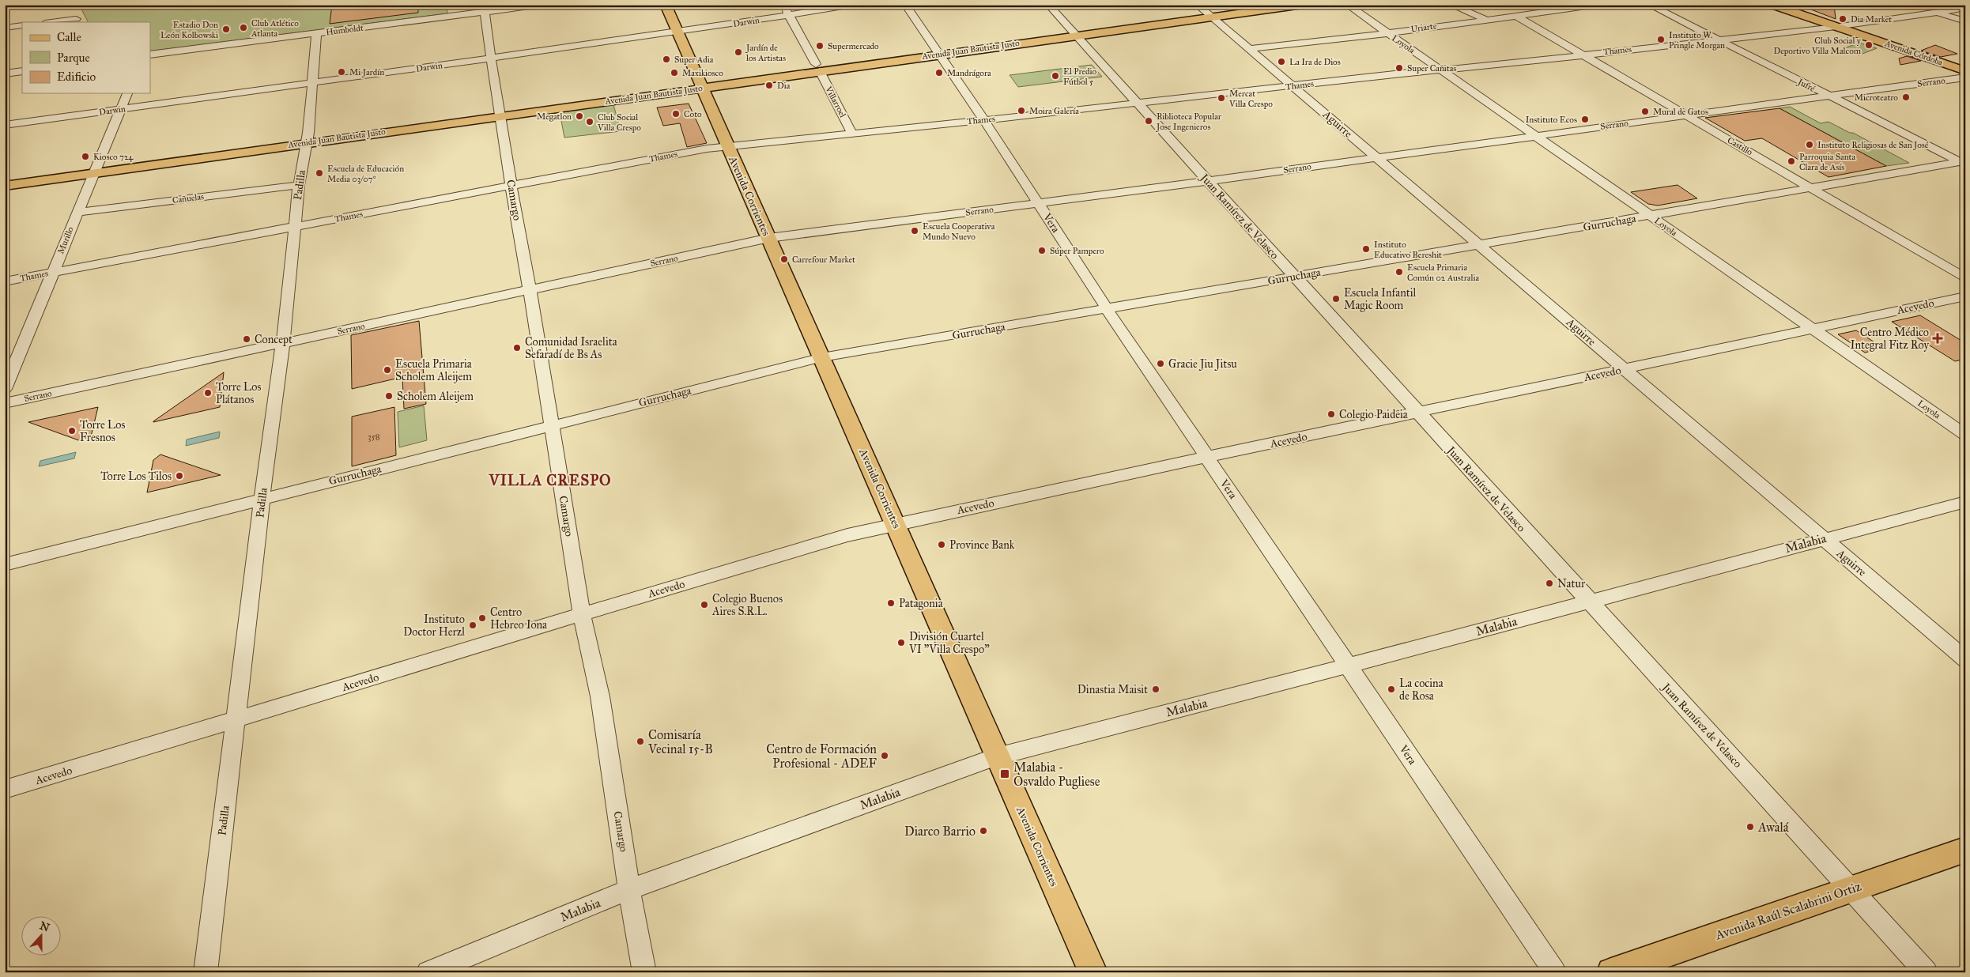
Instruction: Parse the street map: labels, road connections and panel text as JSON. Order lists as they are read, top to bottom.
{
  "streets": {
    "main road": [
      "Avenida Juan Bautista Justo",
      "Avenida Córdoba",
      "Avenida Corrientes",
      "Avenida Raúl Scalabrini Ortiz"
    ],
    "street": [
      "Darwin",
      "Uriarte",
      "Humboldt",
      "Loyola",
      "Thames",
      "Serrano",
      "Jufré",
      "Villarroel",
      "Aguirre",
      "Castillo",
      "Padilla",
      "Cañuelas",
      "Camargo",
      "Juan Ramírez de Velasco",
      "Vera",
      "Gurruchaga",
      "Murillo",
      "Acevedo",
      "Malabia"
    ]
  },
  "crossings": [
    ["Darwin", "Villarroel"],
    ["Darwin", "Padilla"],
    ["Darwin", "Avenida Corrientes"],
    ["Darwin", "Camargo"],
    ["Darwin", "Murillo"],
    ["Uriarte", "Loyola"],
    ["Uriarte", "Aguirre"],
    ["Uriarte", "Castillo"],
    ["Humboldt", "Padilla"],
    ["Humboldt", "Camargo"],
    ["Loyola", "Thames"],
    ["Loyola", "Serrano"],
    ["Loyola", "Gurruchaga"],
    ["Loyola", "Acevedo"],
    ["Avenida Juan Bautista Justo", "Villarroel"],
    ["Avenida Juan Bautista Justo", "Aguirre"],
    ["Avenida Juan Bautista Justo", "Padilla"],
    ["Avenida Juan Bautista Justo", "Avenida Corrientes"],
    ["Avenida Juan Bautista Justo", "Camargo"],
    ["Avenida Juan Bautista Justo", "Juan Ramírez de Velasco"],
    ["Avenida Juan Bautista Justo", "Vera"],
    ["Avenida Juan Bautista Justo", "Murillo"],
    ["Thames", "Avenida Córdoba"],
    ["Thames", "Jufré"],
    ["Thames", "Villarroel"],
    ["Thames", "Aguirre"],
    ["Thames", "Castillo"],
    ["Thames", "Padilla"],
    ["Thames", "Avenida Corrientes"],
    ["Thames", "Camargo"],
    ["Thames", "Juan Ramírez de Velasco"],
    ["Thames", "Vera"],
    ["Thames", "Murillo"],
    ["Serrano", "Jufré"],
    ["Serrano", "Aguirre"],
    ["Serrano", "Castillo"],
    ["Serrano", "Padilla"],
    ["Serrano", "Avenida Corrientes"],
    ["Serrano", "Camargo"],
    ["Serrano", "Juan Ramírez de Velasco"],
    ["Serrano", "Vera"],
    ["Jufré", "Gurruchaga"],
    ["Aguirre", "Gurruchaga"],
    ["Aguirre", "Acevedo"],
    ["Aguirre", "Malabia"],
    ["Castillo", "Gurruchaga"],
    ["Padilla", "Cañuelas"],
    ["Padilla", "Gurruchaga"],
    ["Padilla", "Acevedo"],
    ["Avenida Corrientes", "Gurruchaga"],
    ["Avenida Corrientes", "Acevedo"],
    ["Avenida Corrientes", "Malabia"],
    ["Cañuelas", "Murillo"],
    ["Camargo", "Gurruchaga"],
    ["Camargo", "Acevedo"],
    ["Camargo", "Malabia"],
    ["Juan Ramírez de Velasco", "Gurruchaga"],
    ["Juan Ramírez de Velasco", "Acevedo"],
    ["Juan Ramírez de Velasco", "Malabia"],
    ["Juan Ramírez de Velasco", "Avenida Raúl Scalabrini Ortiz"],
    ["Vera", "Gurruchaga"],
    ["Vera", "Acevedo"],
    ["Vera", "Malabia"]
  ],
  "districts": ["VILLA CRESPO"],
  "places": {
    "other": [
      "Dia Market",
      "Club Atlético Atlanta",
      "Estadio Don León Kolbowski",
      "Instituto W. Pringle Morgan",
      "Club Social y Deportivo Villa Malcom",
      "Supermercado",
      "Jardín de los Artistas",
      "Super Adia",
      "La Ira de Dios",
      "Super Cañitas",
      "Mi Jardín",
      "Maxikiosco",
      "Mandrágora",
      "El Predio Fútbol 5",
      "Dia",
      "Microteatro",
      "Mercat Villa Crespo",
      "Moira Galería",
      "Mural de Gatos",
      "Coto",
      "Megatlon",
      "Instituto Ecos",
      "Biblioteca Popular Jose Ingenieros",
      "Club Social Villa Crespo",
      "Instituto Religiosas de San José",
      "Kiosco 724",
      "Parroquia Santa Clara de Asís",
      "Escuela de Educación Media 03/07°",
      "Escuela Cooperativa Mundo Nuevo",
      "Instituto Educativo Bereshit",
      "Súper Pampero",
      "Carrefour Market",
      "Escuela Primaria Común 02 Australia",
      "Escuela Infantil Magic Room",
      "Concept",
      "Comunidad Israelita Sefaradí de Bs As",
      "Gracie Jiu Jitsu",
      "Escuela Primaria Scholem Aleijem",
      "Torre Los Plátanos",
      "Scholem Aleijem",
      "Colegio Paideia",
      "Torre Los Fresnos",
      "Torre Los Tilos",
      "Province Bank",
      "Natur",
      "Patagonia",
      "Colegio Buenos Aires S.R.L.",
      "Centro Hebreo Iona",
      "Instituto Doctor Herzl",
      "División Cuartel VI \"Villa Crespo\"",
      "Dinastia Maisit",
      "La cocina de Rosa",
      "Comisaría Vecinal 15-B",
      "Centro de Formación Profesional - ADEF",
      "Awalá",
      "Diarco Barrio"
    ],
    "health": ["Centro Médico Integral Fitz Roy"],
    "transit": ["Malabia - Osvaldo Pugliese"]
  },
  "house_numbers": ["358"],
  "legend": ["Calle", "Parque", "Edificio"],
  "north": "top"
}
